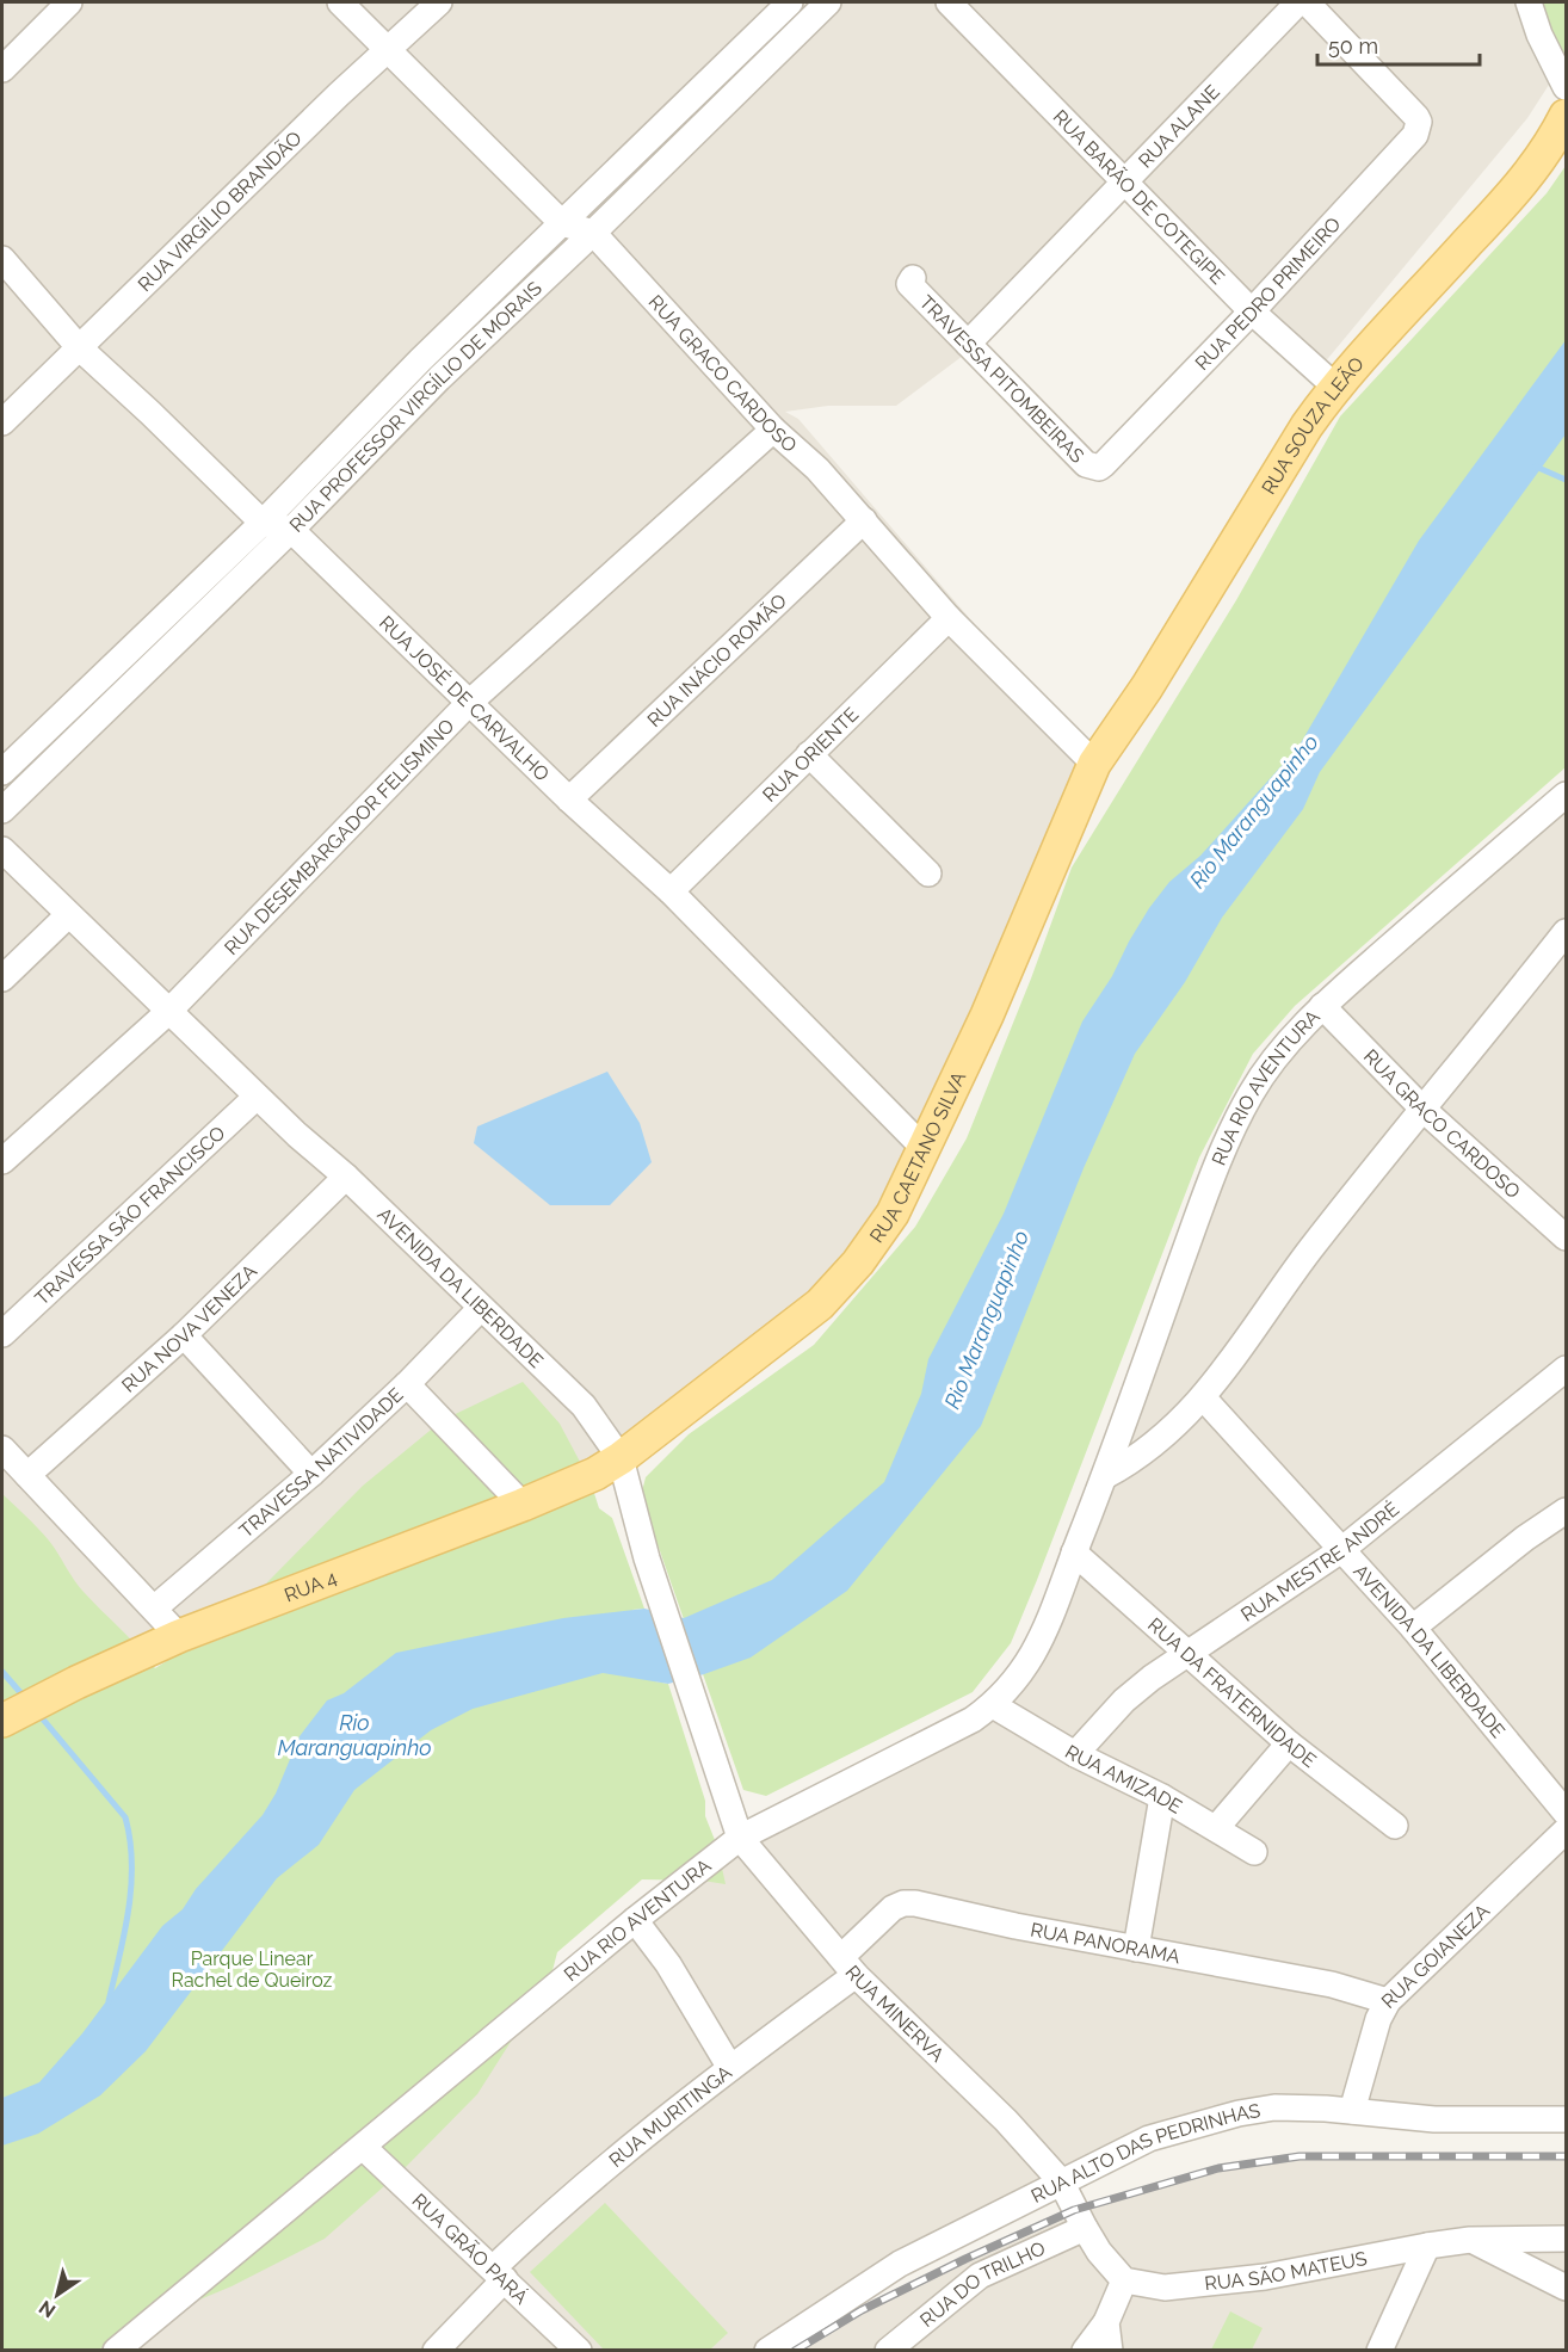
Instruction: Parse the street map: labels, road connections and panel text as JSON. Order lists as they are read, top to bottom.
{
  "streets": {
    "main road": ["RUA SOUZA LEÃO", "RUA CAETANO SILVA", "RUA 4"],
    "street": [
      "RUA ALANE",
      "RUA BARÃO DE COTEGIPE",
      "RUA VIRGÍLIO BRANDÃO",
      "RUA PEDRO PRIMEIRO",
      "RUA GRACO CARDOSO",
      "TRAVESSA PITOMBEIRAS",
      "RUA PROFESSOR VIRGÍLIO DE MORAIS",
      "RUA INÁCIO ROMÃO",
      "RUA JOSÉ DE CARVALHO",
      "RUA ORIENTE",
      "RUA DESEMBARGADOR FELISMINO",
      "RUA RIO AVENTURA",
      "TRAVESSA SÃO FRANCISCO",
      "AVENIDA DA LIBERDADE",
      "RUA NOVA VENEZA",
      "TRAVESSA NATIVIDADE",
      "RUA MESTRE ANDRÉ",
      "RUA DA FRATERNIDADE",
      "RUA AMIZADE",
      "RUA PANORAMA",
      "RUA GOIANEZA",
      "RUA MINERVA",
      "RUA MURITINGA",
      "RUA ALTO DAS PEDRINHAS",
      "RUA GRÃO PARÁ",
      "RUA SÃO MATEUS",
      "RUA DO TRILHO"
    ]
  },
  "crossings": [
    ["RUA ALANE", "RUA BARÃO DE COTEGIPE"],
    ["RUA ALANE", "TRAVESSA PITOMBEIRAS"],
    ["RUA BARÃO DE COTEGIPE", "RUA PEDRO PRIMEIRO"],
    ["RUA BARÃO DE COTEGIPE", "RUA SOUZA LEÃO"],
    ["RUA VIRGÍLIO BRANDÃO", "RUA JOSÉ DE CARVALHO"],
    ["RUA PEDRO PRIMEIRO", "TRAVESSA PITOMBEIRAS"],
    ["RUA GRACO CARDOSO", "RUA PROFESSOR VIRGÍLIO DE MORAIS"],
    ["RUA GRACO CARDOSO", "RUA SOUZA LEÃO"],
    ["RUA GRACO CARDOSO", "RUA INÁCIO ROMÃO"],
    ["RUA GRACO CARDOSO", "RUA ORIENTE"],
    ["RUA GRACO CARDOSO", "RUA DESEMBARGADOR FELISMINO"],
    ["RUA GRACO CARDOSO", "RUA RIO AVENTURA"],
    ["RUA GRACO CARDOSO", "RUA CAETANO SILVA"],
    ["RUA PROFESSOR VIRGÍLIO DE MORAIS", "RUA JOSÉ DE CARVALHO"],
    ["RUA SOUZA LEÃO", "RUA CAETANO SILVA"],
    ["RUA INÁCIO ROMÃO", "RUA JOSÉ DE CARVALHO"],
    ["RUA JOSÉ DE CARVALHO", "RUA ORIENTE"],
    ["RUA JOSÉ DE CARVALHO", "RUA DESEMBARGADOR FELISMINO"],
    ["RUA JOSÉ DE CARVALHO", "RUA CAETANO SILVA"],
    ["RUA DESEMBARGADOR FELISMINO", "AVENIDA DA LIBERDADE"],
    ["RUA RIO AVENTURA", "AVENIDA DA LIBERDADE"],
    ["RUA RIO AVENTURA", "RUA DA FRATERNIDADE"],
    ["RUA RIO AVENTURA", "RUA AMIZADE"],
    ["RUA RIO AVENTURA", "RUA MINERVA"],
    ["RUA RIO AVENTURA", "RUA GRÃO PARÁ"],
    ["RUA CAETANO SILVA", "AVENIDA DA LIBERDADE"],
    ["RUA CAETANO SILVA", "RUA 4"],
    ["TRAVESSA SÃO FRANCISCO", "AVENIDA DA LIBERDADE"],
    ["AVENIDA DA LIBERDADE", "RUA NOVA VENEZA"],
    ["AVENIDA DA LIBERDADE", "TRAVESSA NATIVIDADE"],
    ["AVENIDA DA LIBERDADE", "RUA MESTRE ANDRÉ"],
    ["AVENIDA DA LIBERDADE", "RUA 4"],
    ["AVENIDA DA LIBERDADE", "RUA MINERVA"],
    ["RUA MESTRE ANDRÉ", "RUA DA FRATERNIDADE"],
    ["RUA MESTRE ANDRÉ", "RUA AMIZADE"],
    ["RUA PANORAMA", "RUA GOIANEZA"],
    ["RUA PANORAMA", "RUA MINERVA"],
    ["RUA PANORAMA", "RUA MURITINGA"],
    ["RUA GOIANEZA", "RUA ALTO DAS PEDRINHAS"],
    ["RUA MINERVA", "RUA MURITINGA"],
    ["RUA MINERVA", "RUA ALTO DAS PEDRINHAS"],
    ["RUA MURITINGA", "RUA GRÃO PARÁ"]
  ],
  "water": ["Rio Maranguapinho"],
  "parks": ["Parque Linear Rachel de Queiroz"],
  "scale_bar": "50 m",
  "north": "bottom left"
}
